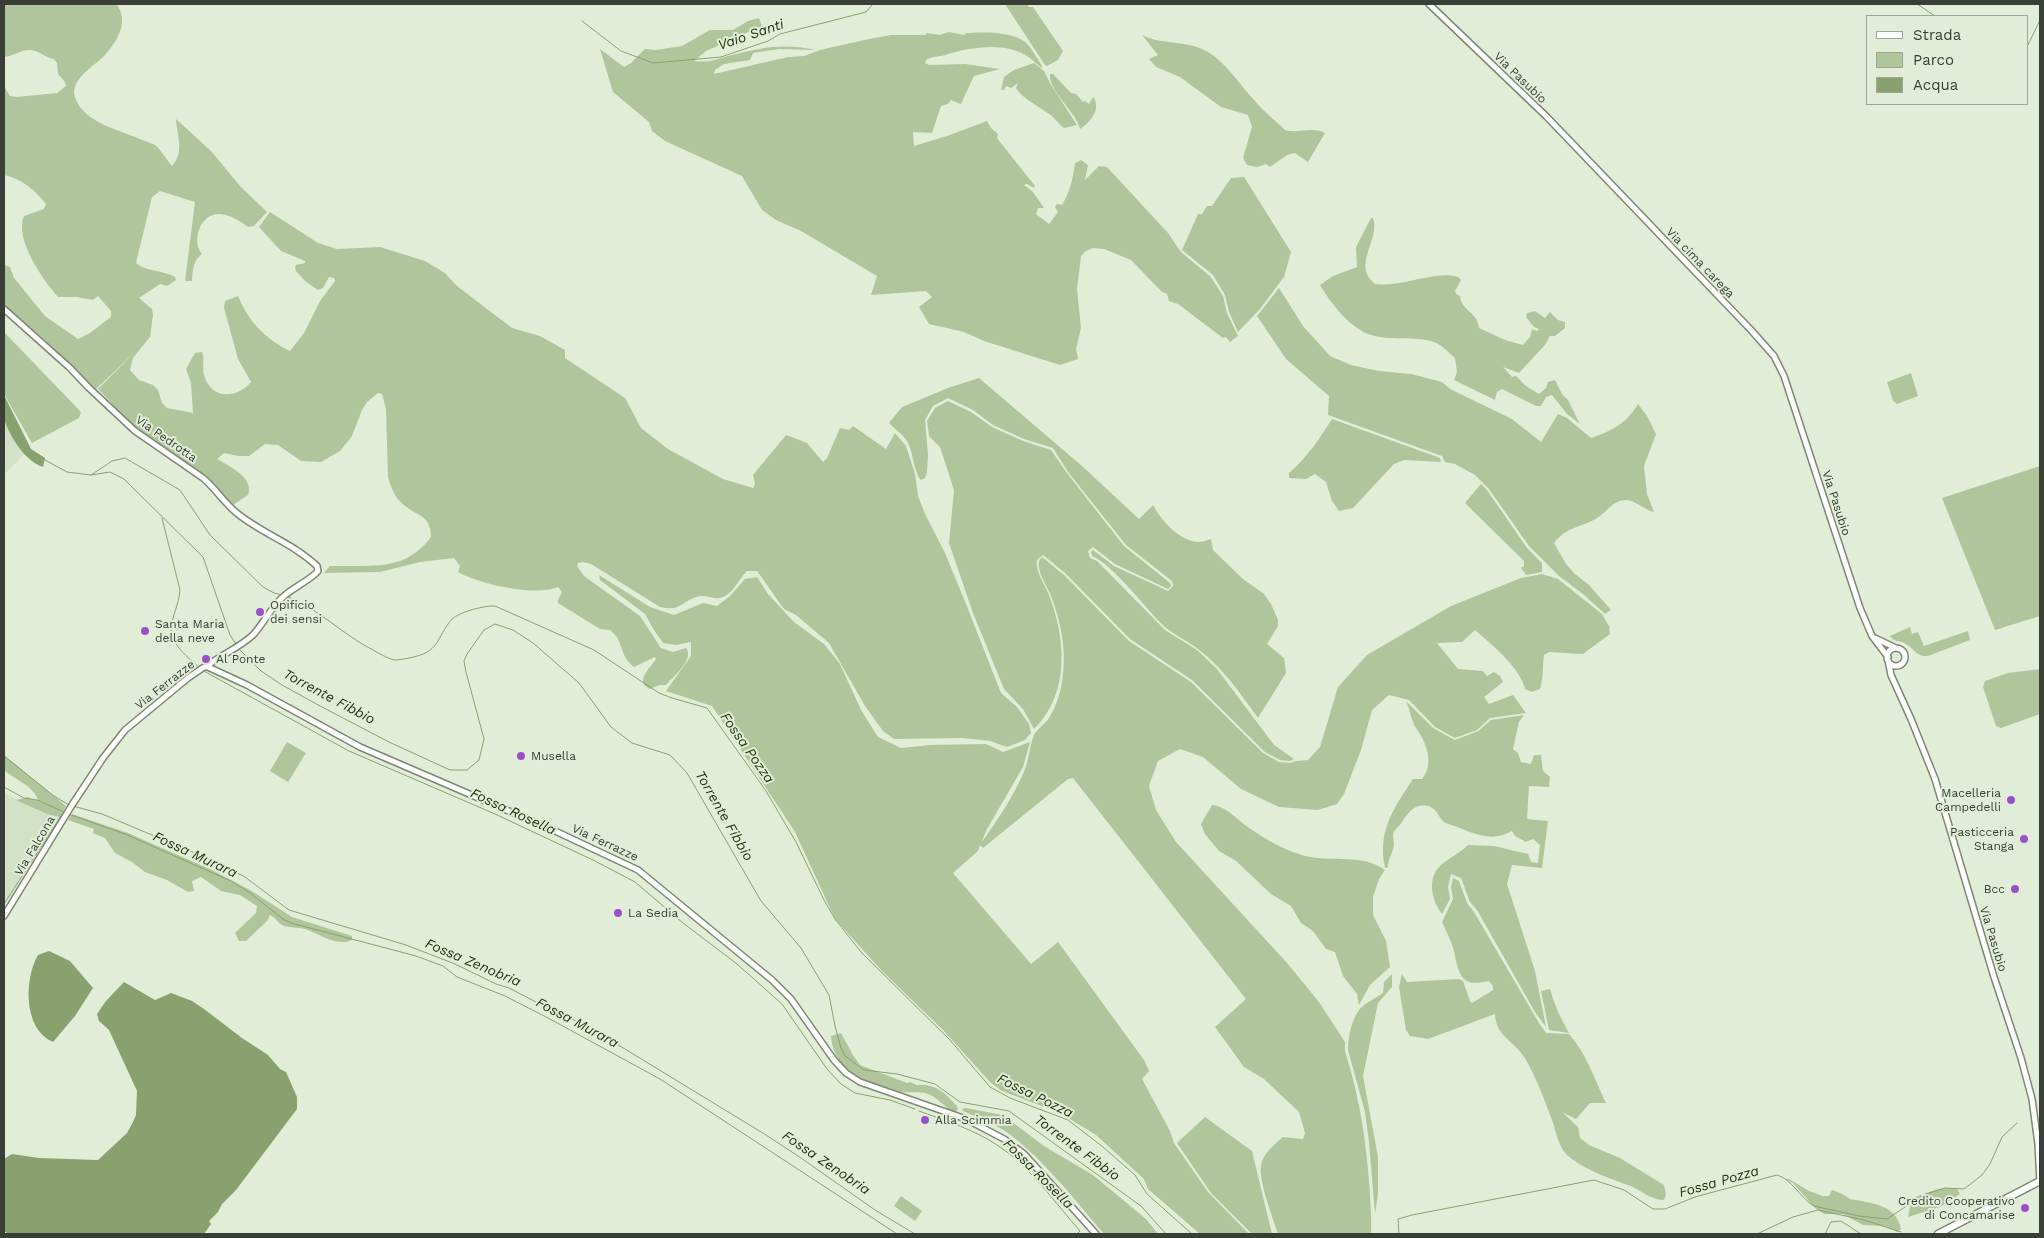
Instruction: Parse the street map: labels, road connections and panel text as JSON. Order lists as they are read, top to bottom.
{
  "streets": {
    "street": [
      "Via Pasubio",
      "Via cima carega",
      "Via Pedrotta",
      "Via Ferrazze",
      "Via Falcona"
    ]
  },
  "crossings": [
    ["Via Pasubio", "Via cima carega"],
    ["Via Pedrotta", "Via Ferrazze"],
    ["Via Ferrazze", "Via Falcona"]
  ],
  "water": [
    "Vaio Santi",
    "Torrente Fibbio",
    "Fossa Pozza",
    "Fossa Rosella",
    "Fossa Murara",
    "Fossa Zenobria"
  ],
  "places": [
    "Opificio dei sensi",
    "Santa Maria della neve",
    "Al Ponte",
    "Musella",
    "Macelleria Campedelli",
    "Pasticceria Stanga",
    "Bcc",
    "La Sedia",
    "Alla Scimmia",
    "Credito Cooperativo di Concamarise"
  ],
  "legend": ["Strada", "Parco", "Acqua"]
}
